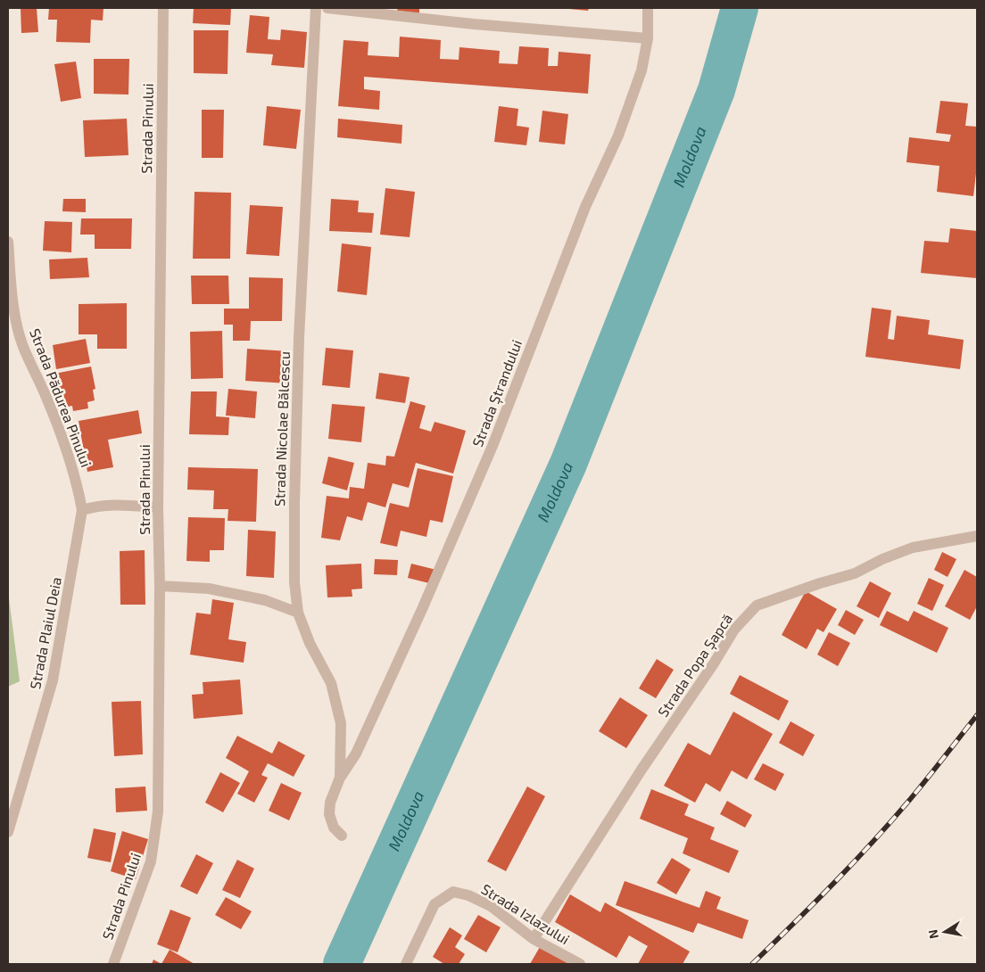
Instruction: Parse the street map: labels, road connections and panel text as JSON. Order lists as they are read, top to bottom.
{
  "streets": {
    "street": [
      "Strada Pinului",
      "Strada Ștrandului",
      "Strada Pădurea Pinului",
      "Strada Nicolae Bălcescu",
      "Strada Plaiul Deia",
      "Strada Popa Șapcă",
      "Strada Izlazului"
    ]
  },
  "crossings": [
    ["Strada Ștrandului", "Strada Nicolae Bălcescu"],
    ["Strada Pădurea Pinului", "Strada Plaiul Deia"],
    ["Strada Popa Șapcă", "Strada Izlazului"]
  ],
  "water": ["Moldova"],
  "north": "left"
}
